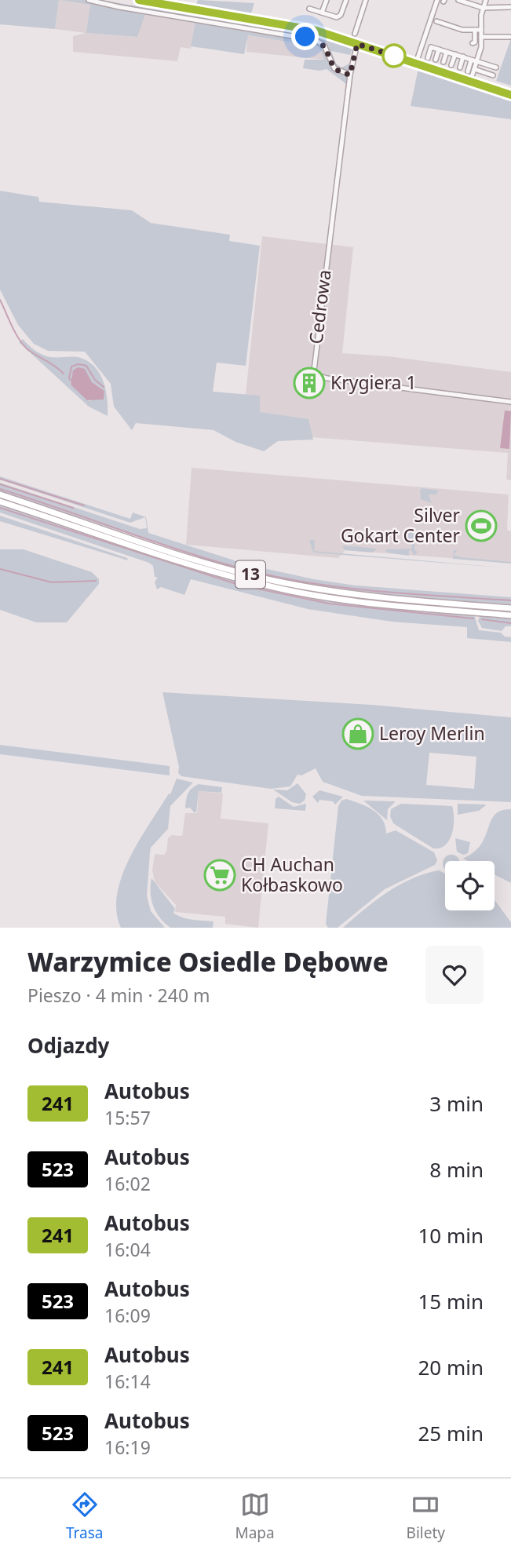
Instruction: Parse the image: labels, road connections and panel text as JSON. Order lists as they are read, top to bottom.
{
  "streets": {
    "main road": ["13"],
    "street": ["Cedrowa"]
  },
  "places": {
    "building": ["Krygiera 1"],
    "sports": ["Silver Gokart Center"],
    "shop": ["Leroy Merlin"],
    "supermarket": ["CH Auchan Kołbaskowo"]
  },
  "lines": ["bus line 241"],
  "page": {
    "heading": [
      ["Warzymice Osiedle Dębowe", "Pieszo · 4 min · 240 m"],
      "Odjazdy"
    ],
    "list": [
      {
        "mark": "241",
        "name": "Autobus",
        "note": "15:57",
        "value": "3 min"
      },
      {
        "mark": "523",
        "name": "Autobus",
        "note": "16:02",
        "value": "8 min"
      },
      {
        "mark": "241",
        "name": "Autobus",
        "note": "16:04",
        "value": "10 min"
      },
      {
        "mark": "523",
        "name": "Autobus",
        "note": "16:09",
        "value": "15 min"
      },
      {
        "mark": "241",
        "name": "Autobus",
        "note": "16:14",
        "value": "20 min"
      },
      {
        "mark": "523",
        "name": "Autobus",
        "note": "16:19",
        "value": "25 min"
      }
    ],
    "tabs": ["Trasa", "Mapa", "Bilety"]
  }
}
